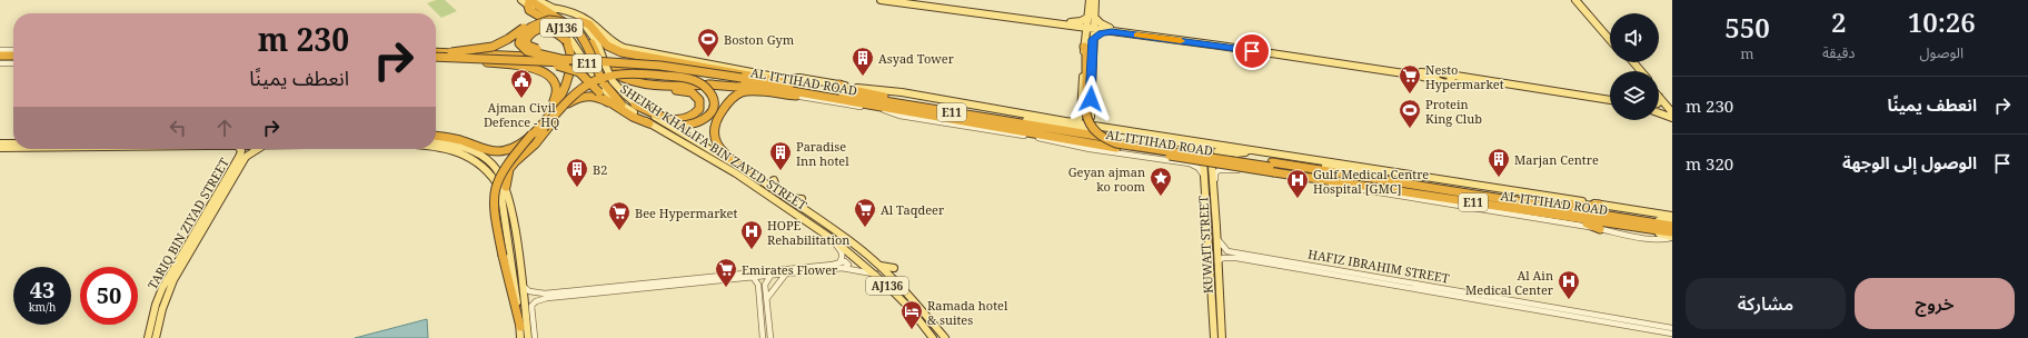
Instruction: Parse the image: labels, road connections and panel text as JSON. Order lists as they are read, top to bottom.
{
  "streets": {
    "highway": ["E11", "AL ITTIHAD ROAD"],
    "main road": [
      "AJ136",
      "SHEIKH KHALIFA BIN ZAYED STREET",
      "TARIQ BIN ZIYAD STREET",
      "KUWAIT STREET"
    ],
    "street": ["HAFIZ IBRAHIM STREET"]
  },
  "crossings": [
    ["AJ136", "AL ITTIHAD ROAD"],
    ["AJ136", "SHEIKH KHALIFA BIN ZAYED STREET"],
    ["AL ITTIHAD ROAD", "SHEIKH KHALIFA BIN ZAYED STREET"],
    ["KUWAIT STREET", "HAFIZ IBRAHIM STREET"]
  ],
  "places": {
    "sports": ["Boston Gym", "Protein King Club"],
    "building": [
      "Asyad Tower",
      "Paradise Inn hotel",
      "Marjan Centre",
      "B2"
    ],
    "supermarket": [
      "Nesto Hypermarket",
      "Al Taqdeer",
      "Bee Hypermarket",
      "Emirates Flower"
    ],
    "public building": ["Ajman Civil Defence - HQ"],
    "place": ["Geyan ajman ko room"],
    "hospital": ["Gulf Medical Centre Hospital [GMC]", "HOPE Rehabilitation", "Al Ain Medical Center"],
    "hotel": ["Ramada hotel & suites"]
  },
  "page": {
    "eta": [
      "10:26",
      "الوصول",
      "2",
      "دقيقة",
      "550",
      "m"
    ],
    "turn": ["230 m", "انعطف يمينًا"],
    "list": [
      {
        "name": "انعطف يمينًا",
        "value": "230 m"
      },
      {
        "name": "الوصول إلى الوجهة",
        "value": "320 m"
      }
    ],
    "speed": "43 km/h",
    "limit": "50",
    "buttons": ["خروج", "مشاركة"]
  }
}
